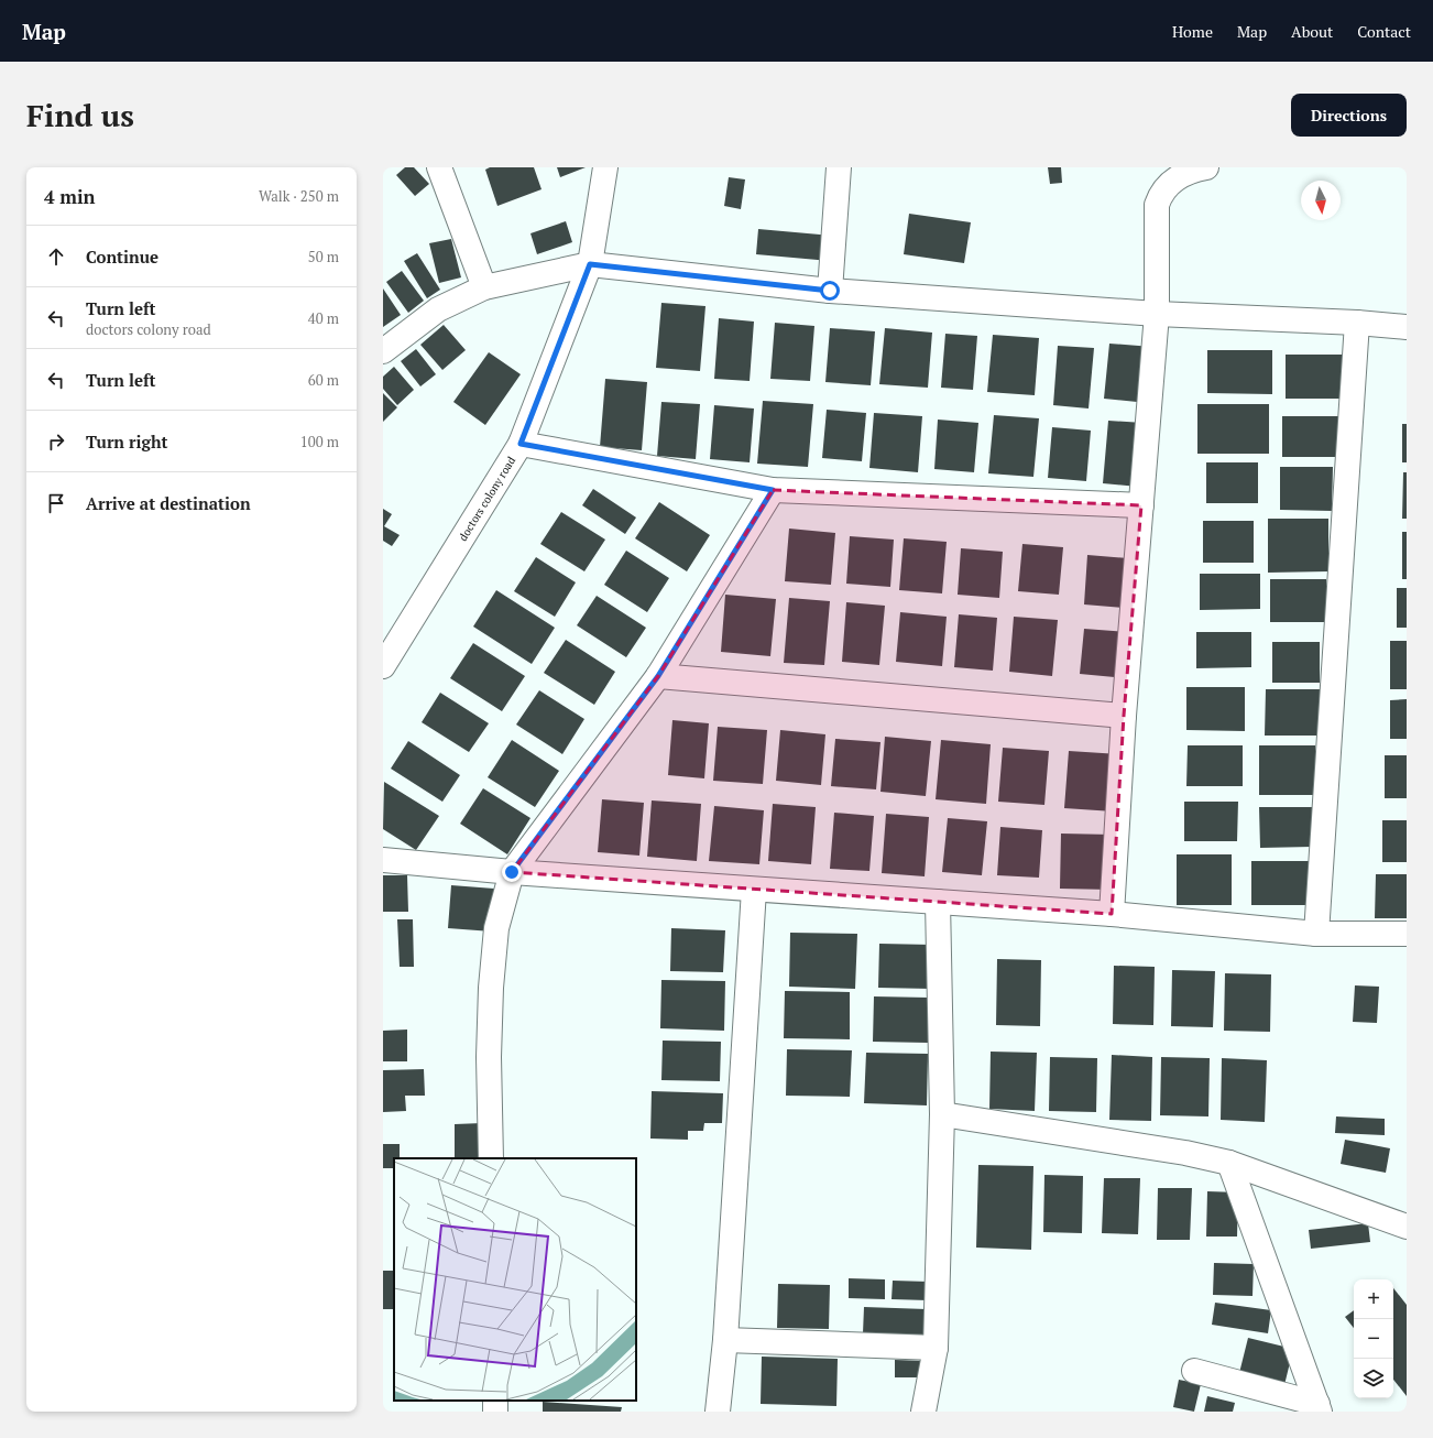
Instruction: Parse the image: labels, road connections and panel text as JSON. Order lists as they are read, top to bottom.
{
  "streets": {
    "street": ["doctors colony road"]
  },
  "north": "bottom",
  "page": {
    "header": "Map",
    "nav": [
      "Home",
      "Map",
      "About",
      "Contact"
    ],
    "buttons": "Directions",
    "title": "Find us",
    "heading": ["4 min", "Walk · 250 m"],
    "list": [
      ["Continue", "50 m"],
      ["Turn left", "doctors colony road", "40 m"],
      ["Turn left", "60 m"],
      ["Turn right", "100 m"],
      "Arrive at destination"
    ],
    "map_buttons": ["+", "−"]
  }
}
